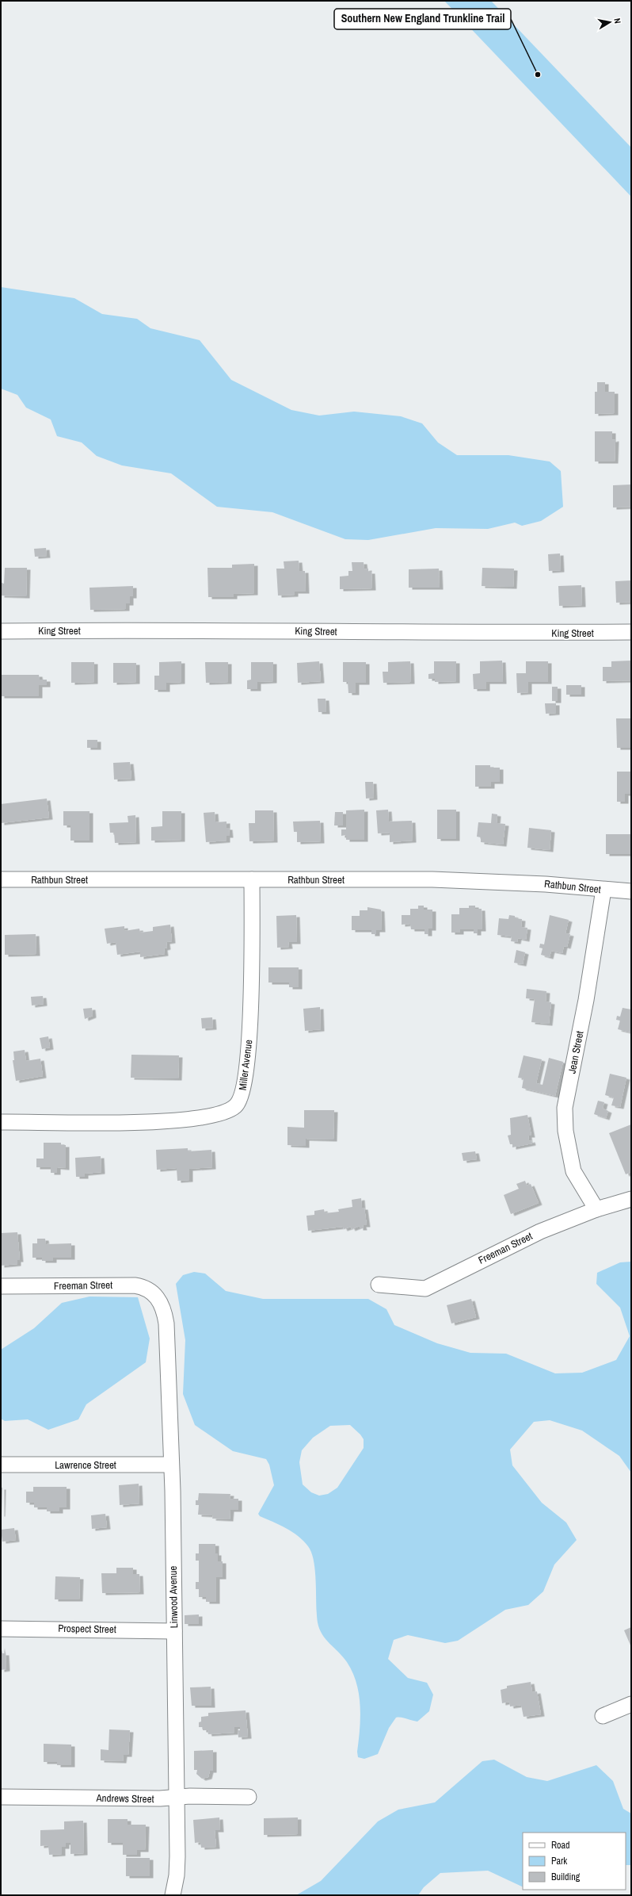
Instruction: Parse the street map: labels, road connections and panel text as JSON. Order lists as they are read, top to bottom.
{
  "streets": {
    "street": [
      "King Street",
      "Rathbun Street",
      "Jean Street",
      "Miller Avenue",
      "Freeman Street",
      "Lawrence Street",
      "Linwood Avenue",
      "Prospect Street",
      "Andrews Street"
    ]
  },
  "crossings": [
    ["Rathbun Street", "Jean Street"],
    ["Rathbun Street", "Miller Avenue"],
    ["Jean Street", "Freeman Street"],
    ["Freeman Street", "Linwood Avenue"],
    ["Lawrence Street", "Linwood Avenue"],
    ["Linwood Avenue", "Prospect Street"],
    ["Linwood Avenue", "Andrews Street"]
  ],
  "places": ["Southern New England Trunkline Trail"],
  "legend": ["Road", "Park", "Building"],
  "north": "right"
}
